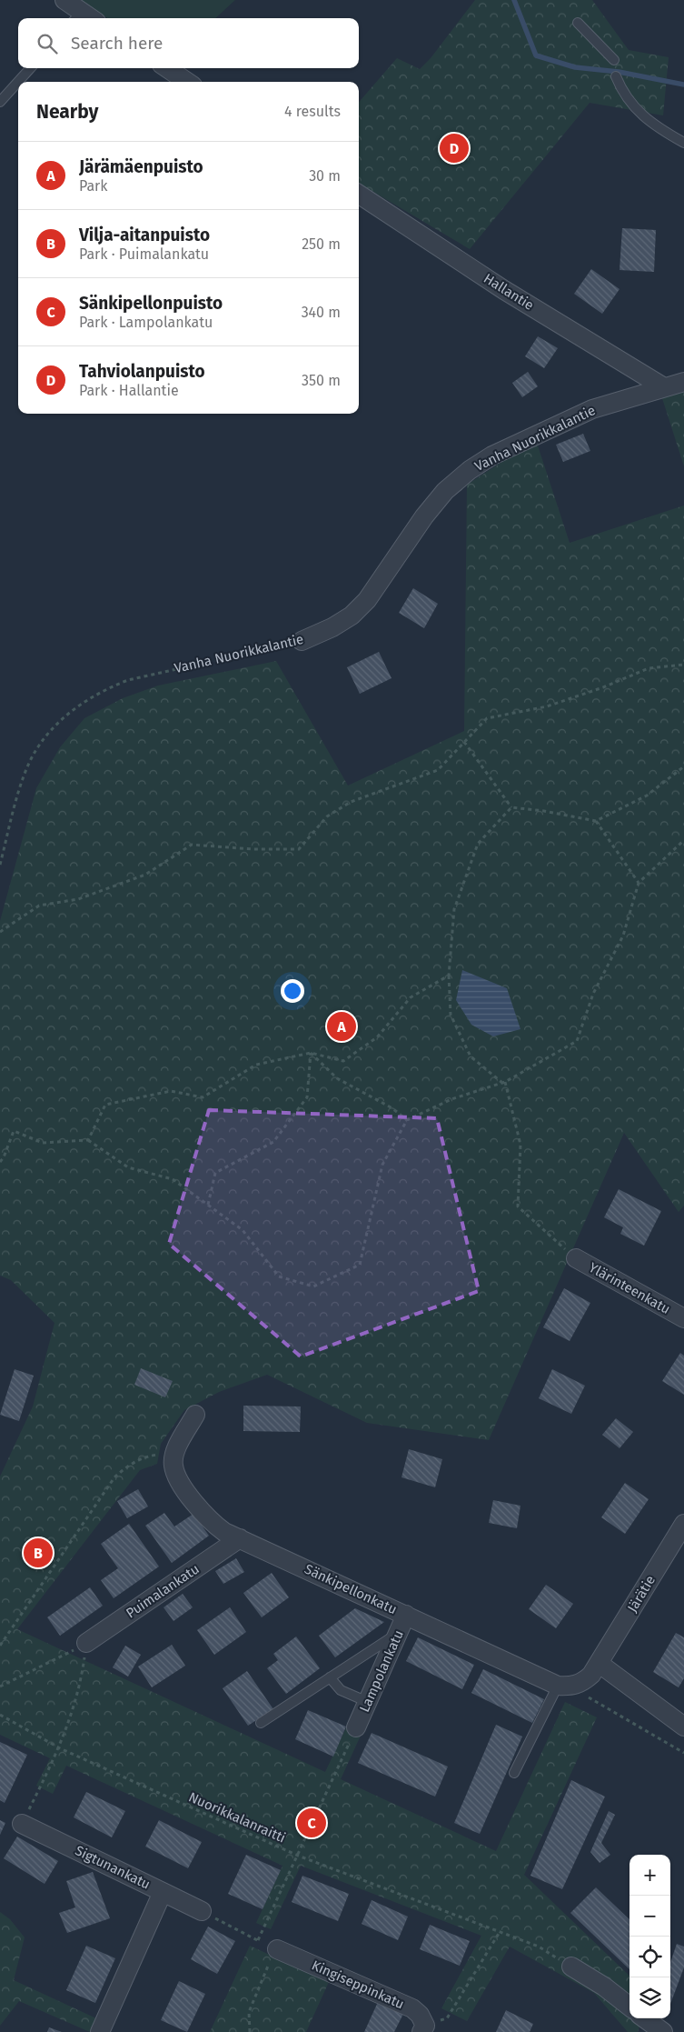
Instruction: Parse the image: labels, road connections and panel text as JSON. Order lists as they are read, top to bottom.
{
  "streets": {
    "street": [
      "Hallantie",
      "Vanha Nuorikkalantie",
      "Ylärinteenkatu",
      "Sänkipellonkatu",
      "Puimalankatu",
      "Järätie",
      "Lampolankatu",
      "Sigtunankatu",
      "Kingiseppinkatu"
    ],
    "path": ["Nuorikkalanraitti"]
  },
  "crossings": [
    ["Hallantie", "Vanha Nuorikkalantie"],
    ["Sänkipellonkatu", "Puimalankatu"],
    ["Sänkipellonkatu", "Lampolankatu"]
  ],
  "page": {
    "search": "Search here",
    "heading": ["Nearby", "4 results"],
    "pins": [
      "D",
      "A",
      "B",
      "C"
    ],
    "list": [
      {
        "mark": "A",
        "name": "Järämäenpuisto",
        "note": "Park",
        "value": "30 m"
      },
      {
        "mark": "B",
        "name": "Vilja-aitanpuisto",
        "note": "Park · Puimalankatu",
        "value": "250 m"
      },
      {
        "mark": "C",
        "name": "Sänkipellonpuisto",
        "note": "Park · Lampolankatu",
        "value": "340 m"
      },
      {
        "mark": "D",
        "name": "Tahviolanpuisto",
        "note": "Park · Hallantie",
        "value": "350 m"
      }
    ],
    "map_buttons": ["+", "−"]
  }
}
